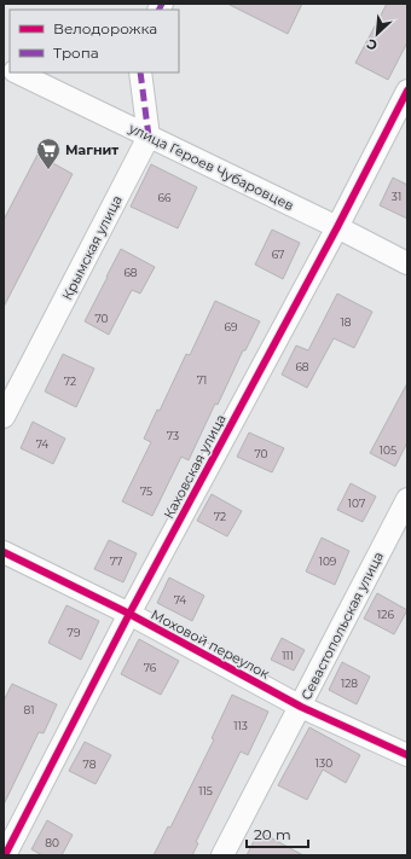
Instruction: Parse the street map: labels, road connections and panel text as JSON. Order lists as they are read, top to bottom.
{
  "streets": {
    "street": [
      "улица Героев Чубаровцев",
      "Крымская улица",
      "Каховская улица",
      "Севастопольская улица",
      "Моховой переулок"
    ]
  },
  "crossings": [
    ["улица Героев Чубаровцев", "Крымская улица"],
    ["улица Героев Чубаровцев", "Каховская улица"],
    ["Каховская улица", "Моховой переулок"],
    ["Севастопольская улица", "Моховой переулок"]
  ],
  "places": {
    "supermarket": ["Магнит"]
  },
  "house_numbers": [
    "31",
    "66",
    "67",
    "68",
    "70",
    "18",
    "69",
    "68",
    "71",
    "72",
    "73",
    "74",
    "105",
    "70",
    "75",
    "107",
    "72",
    "77",
    "109",
    "74",
    "126",
    "79",
    "111",
    "76",
    "128",
    "81",
    "113",
    "130",
    "78",
    "115",
    "80"
  ],
  "legend": ["Велодорожка", "Тропа"],
  "scale_bar": "20 m",
  "north": "bottom left"
}
